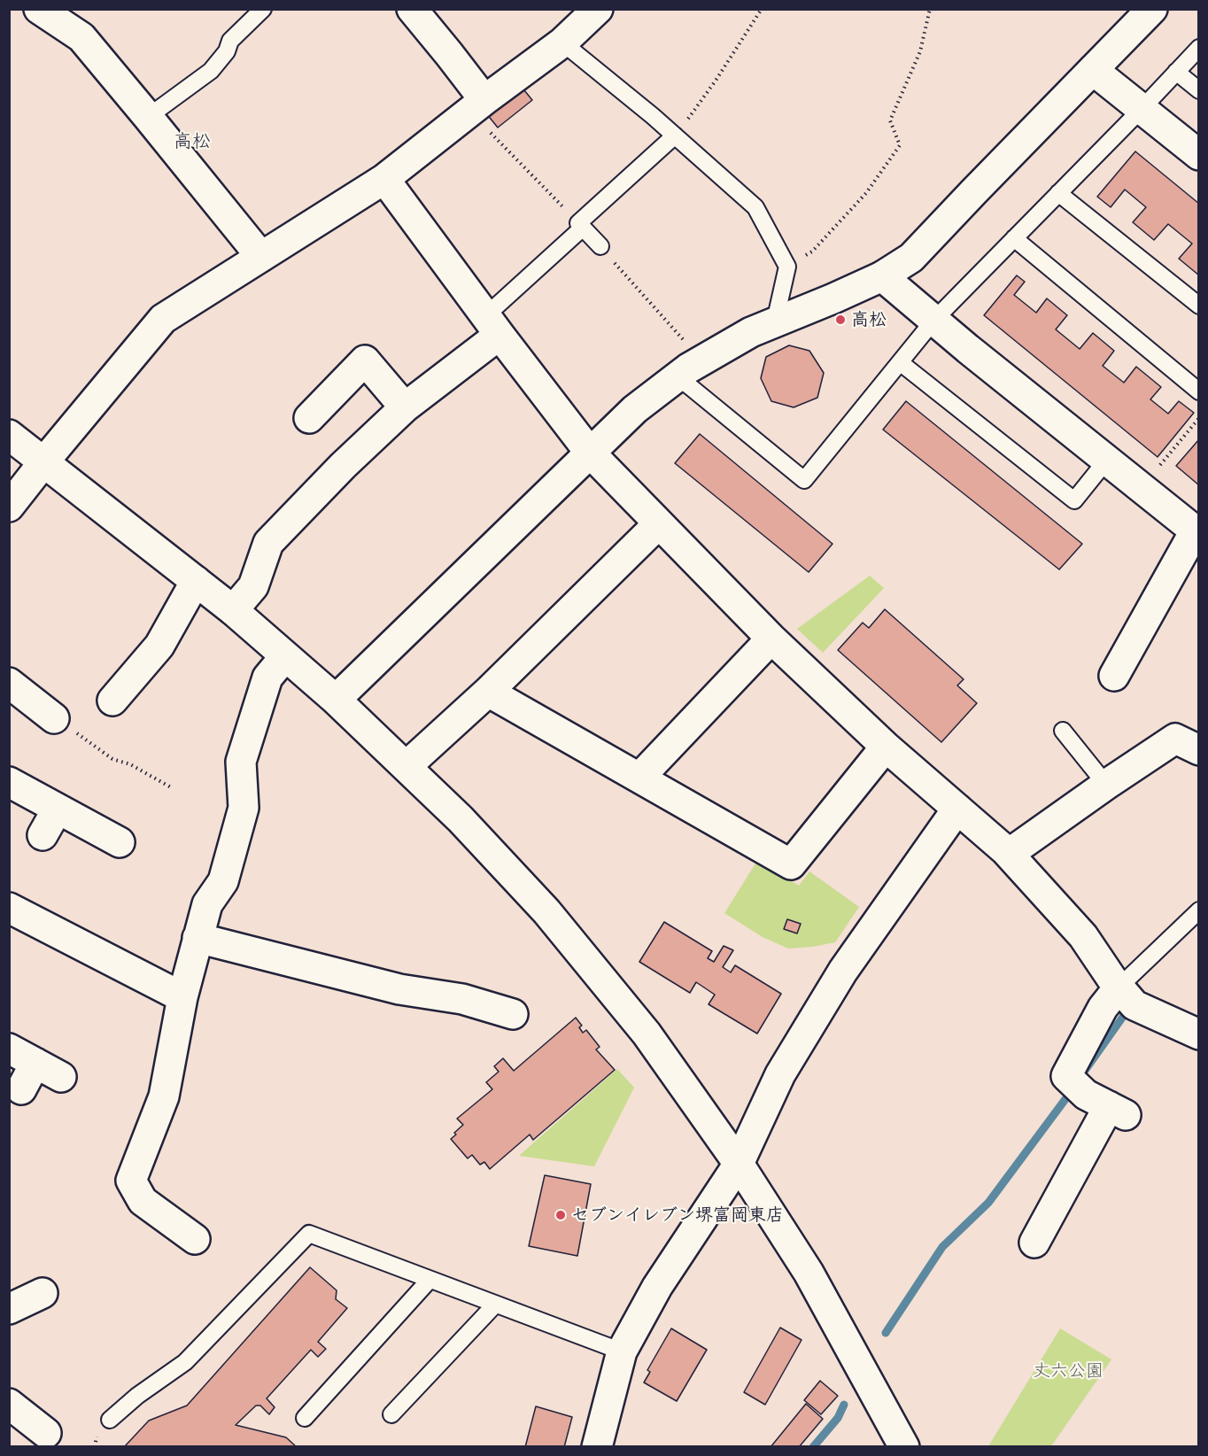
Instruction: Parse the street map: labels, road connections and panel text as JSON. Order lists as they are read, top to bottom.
{
  "districts": ["高松"],
  "parks": ["丈六公園"],
  "places": ["高松", "セブンイレブン堺富岡東店"]
}
